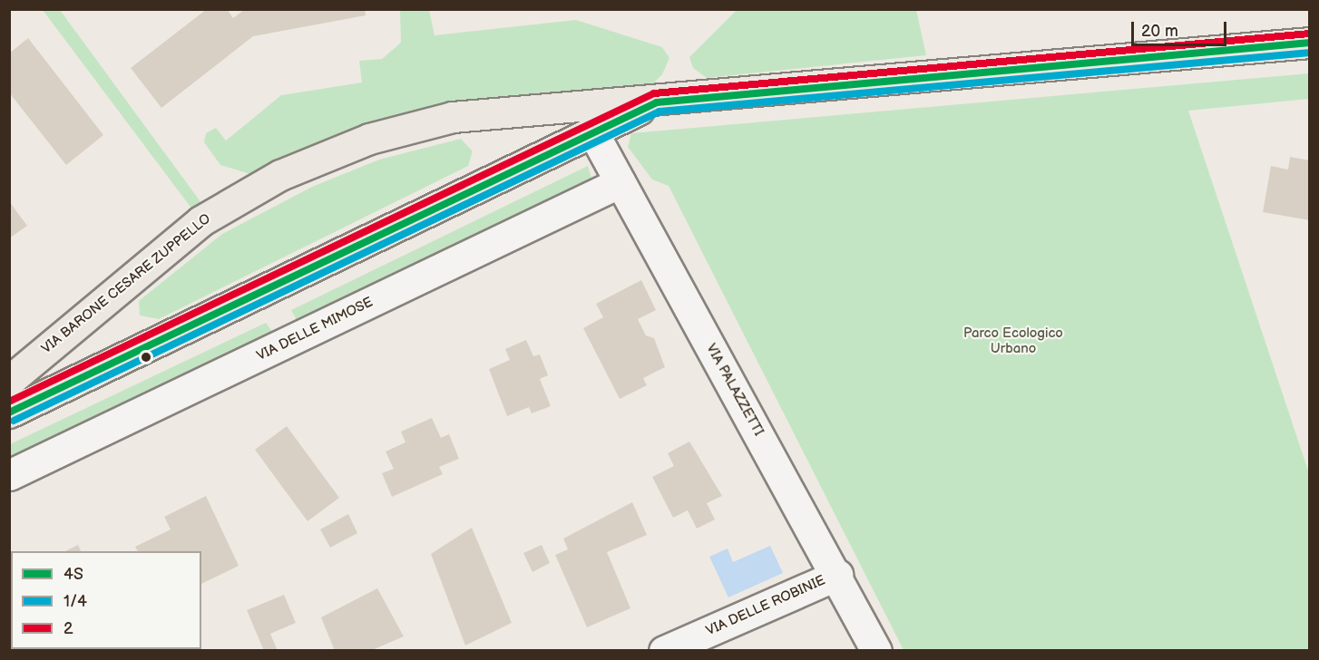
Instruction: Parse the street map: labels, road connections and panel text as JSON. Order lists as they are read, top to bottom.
{
  "streets": {
    "main road": ["VIA BARONE CESARE ZUPPELLO"],
    "street": ["VIA DELLE MIMOSE", "VIA PALAZZETTI", "VIA DELLE ROBINIE"]
  },
  "crossings": [
    ["VIA BARONE CESARE ZUPPELLO", "VIA PALAZZETTI"],
    ["VIA DELLE MIMOSE", "VIA PALAZZETTI"],
    ["VIA PALAZZETTI", "VIA DELLE ROBINIE"]
  ],
  "parks": ["Parco Ecologico Urbano"],
  "lines": ["transit line 2", "transit line 4S", "transit line 1/4"],
  "legend": ["4S", "1/4", "2"],
  "scale_bar": "20 m"
}
